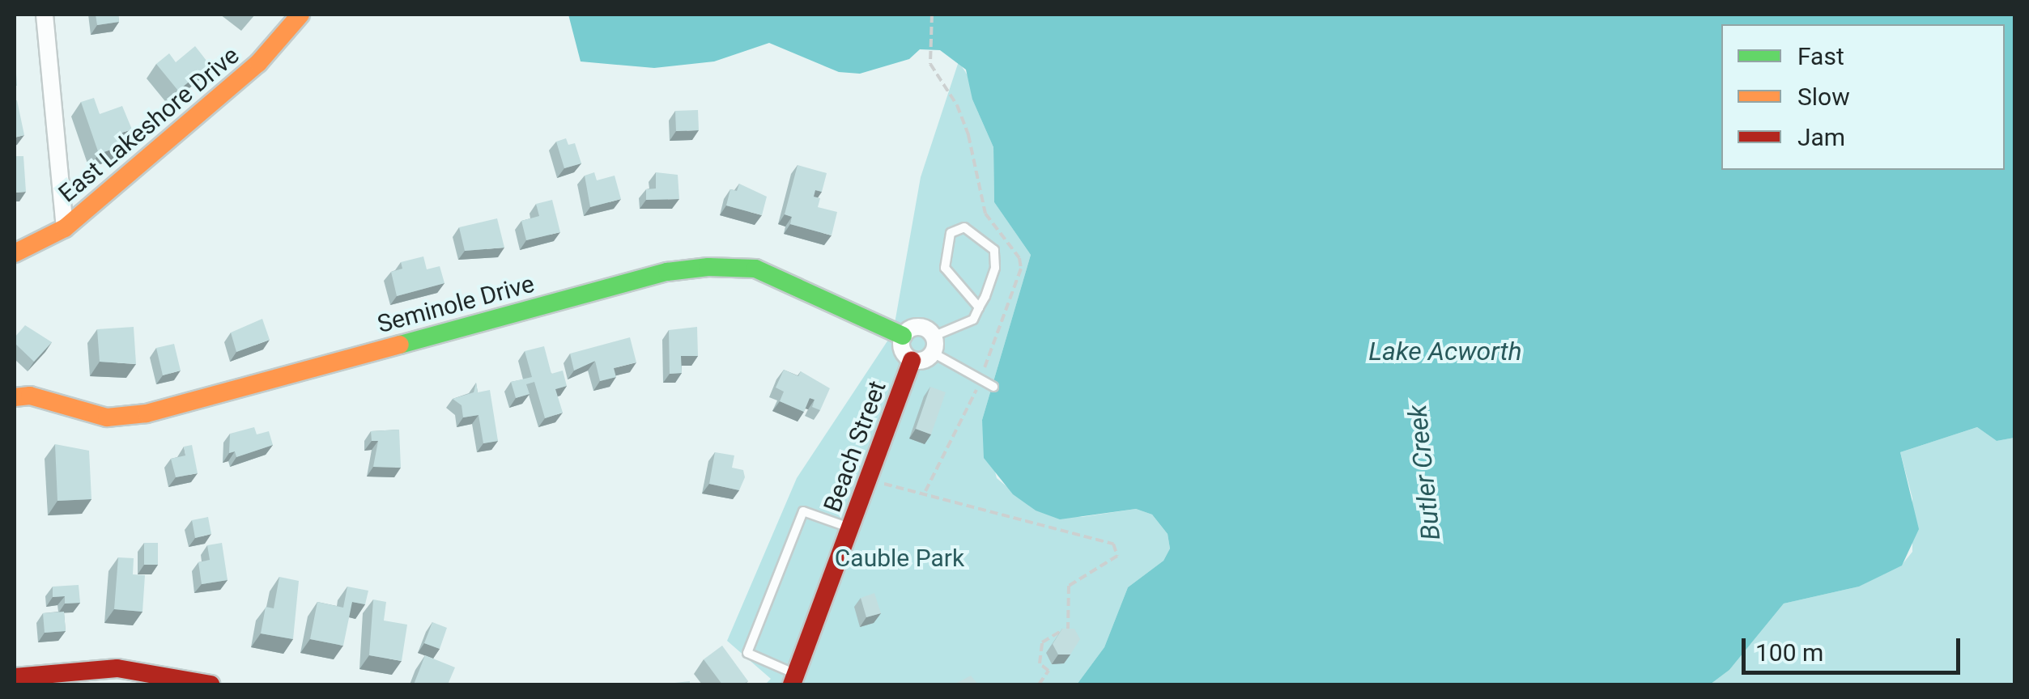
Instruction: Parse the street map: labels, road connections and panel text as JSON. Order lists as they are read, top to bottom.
{
  "streets": {
    "street": ["East Lakeshore Drive", "Seminole Drive", "Beach Street"]
  },
  "water": ["Lake Acworth", "Butler Creek"],
  "parks": ["Cauble Park"],
  "legend": ["Fast", "Slow", "Jam"],
  "scale_bar": "100 m"
}
